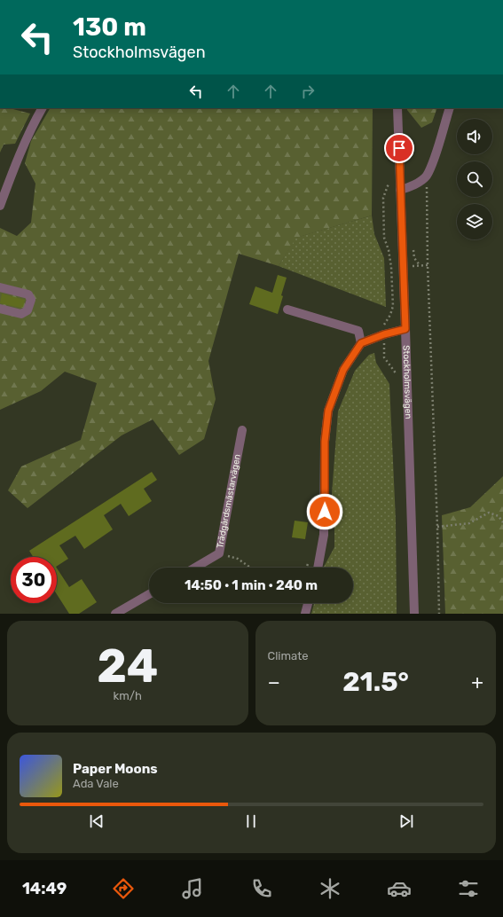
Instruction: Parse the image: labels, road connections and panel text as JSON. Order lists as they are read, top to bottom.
{
  "streets": {
    "street": ["Stockholmsvägen", "Trädgårdsmästarvägen"]
  },
  "page": {
    "turn": ["130 m", "Stockholmsvägen"],
    "limit": "30",
    "trip": "14:50 · 1 min · 240 m",
    "tile": [
      ["24", "km/h"],
      "Climate"
    ],
    "heat": ["−", "21.5°", "+"],
    "song": ["Paper Moons", "Ada Vale"],
    "tabs": "14:49"
  }
}
